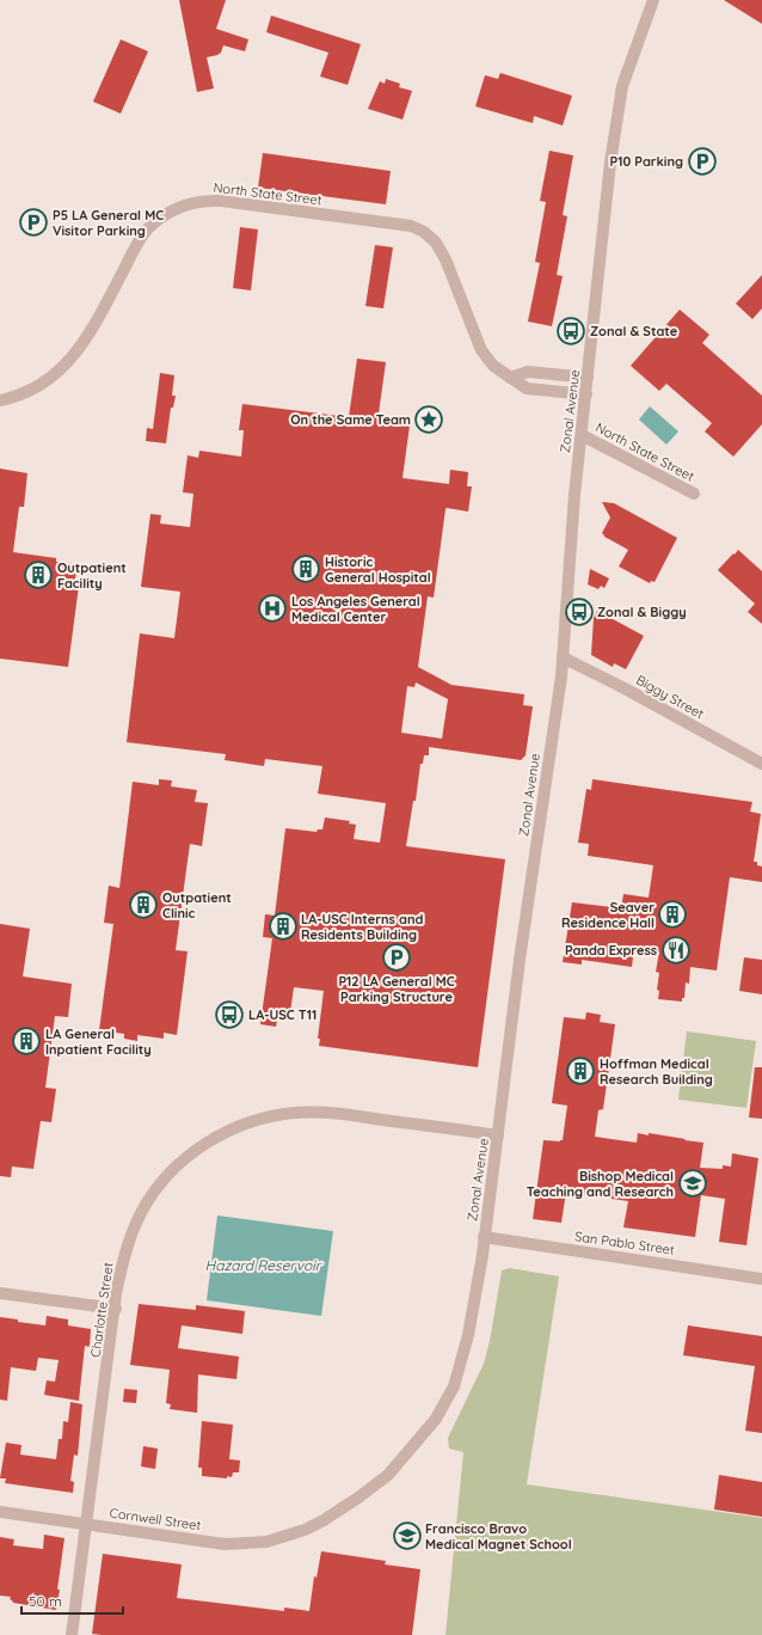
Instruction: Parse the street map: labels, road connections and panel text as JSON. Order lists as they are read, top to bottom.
{
  "streets": {
    "street": [
      "North State Street",
      "Zonal Avenue",
      "Biggy Street",
      "San Pablo Street",
      "Charlotte Street",
      "Cornwell Street"
    ]
  },
  "crossings": [
    ["North State Street", "Zonal Avenue"],
    ["Zonal Avenue", "Biggy Street"],
    ["Zonal Avenue", "San Pablo Street"],
    ["Zonal Avenue", "Charlotte Street"],
    ["Zonal Avenue", "Cornwell Street"],
    ["Charlotte Street", "Cornwell Street"]
  ],
  "water": ["Hazard Reservoir"],
  "places": {
    "parking": ["P10 Parking", "P5 LA General MC Visitor Parking", "P12 LA General MC Parking Structure"],
    "bus stop": ["Zonal & State", "Zonal & Biggy", "LA-USC T11"],
    "place": ["On the Same Team"],
    "building": [
      "Historic General Hospital",
      "Outpatient Facility",
      "Outpatient Clinic",
      "Seaver Residence Hall",
      "LA-USC Interns and Residents Building",
      "LA General Inpatient Facility",
      "Hoffman Medical Research Building"
    ],
    "hospital": ["Los Angeles General Medical Center"],
    "restaurant": ["Panda Express"],
    "school or university": ["Bishop Medical Teaching and Research", "Francisco Bravo Medical Magnet School"]
  },
  "scale_bar": "50 m"
}
